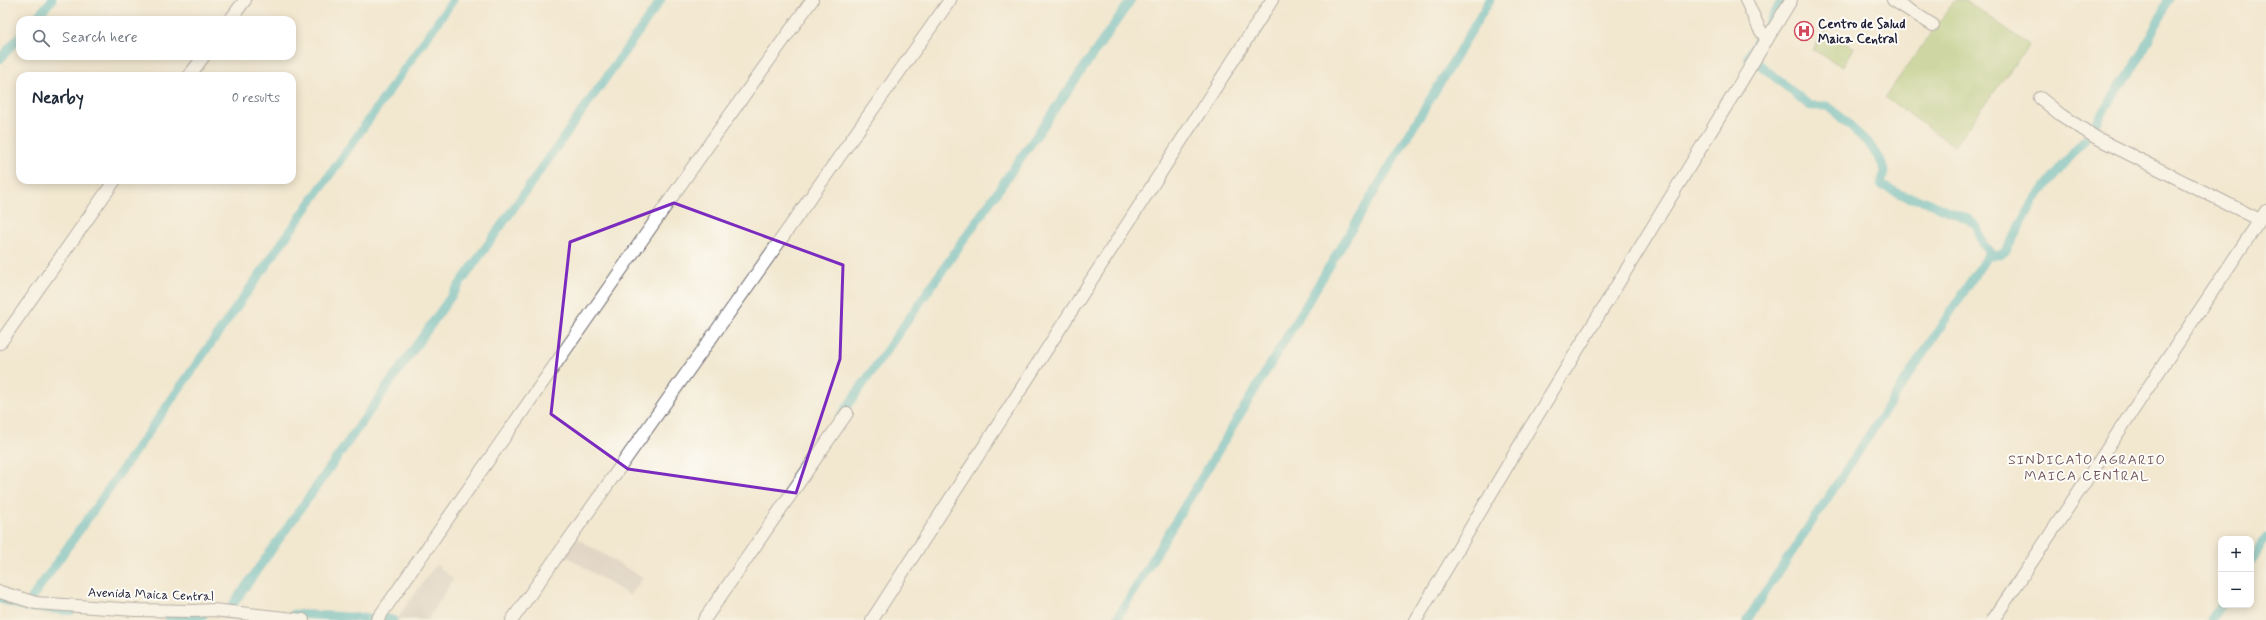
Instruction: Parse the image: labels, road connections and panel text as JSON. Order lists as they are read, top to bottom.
{
  "streets": {
    "street": ["Avenida Maica Central"]
  },
  "districts": ["SINDICATO AGRARIO MAICA CENTRAL"],
  "places": {
    "hospital": ["Centro de Salud Maica Central"]
  },
  "page": {
    "search": "Search here",
    "heading": ["Nearby", "0 results"],
    "map_buttons": ["+", "−"]
  }
}
